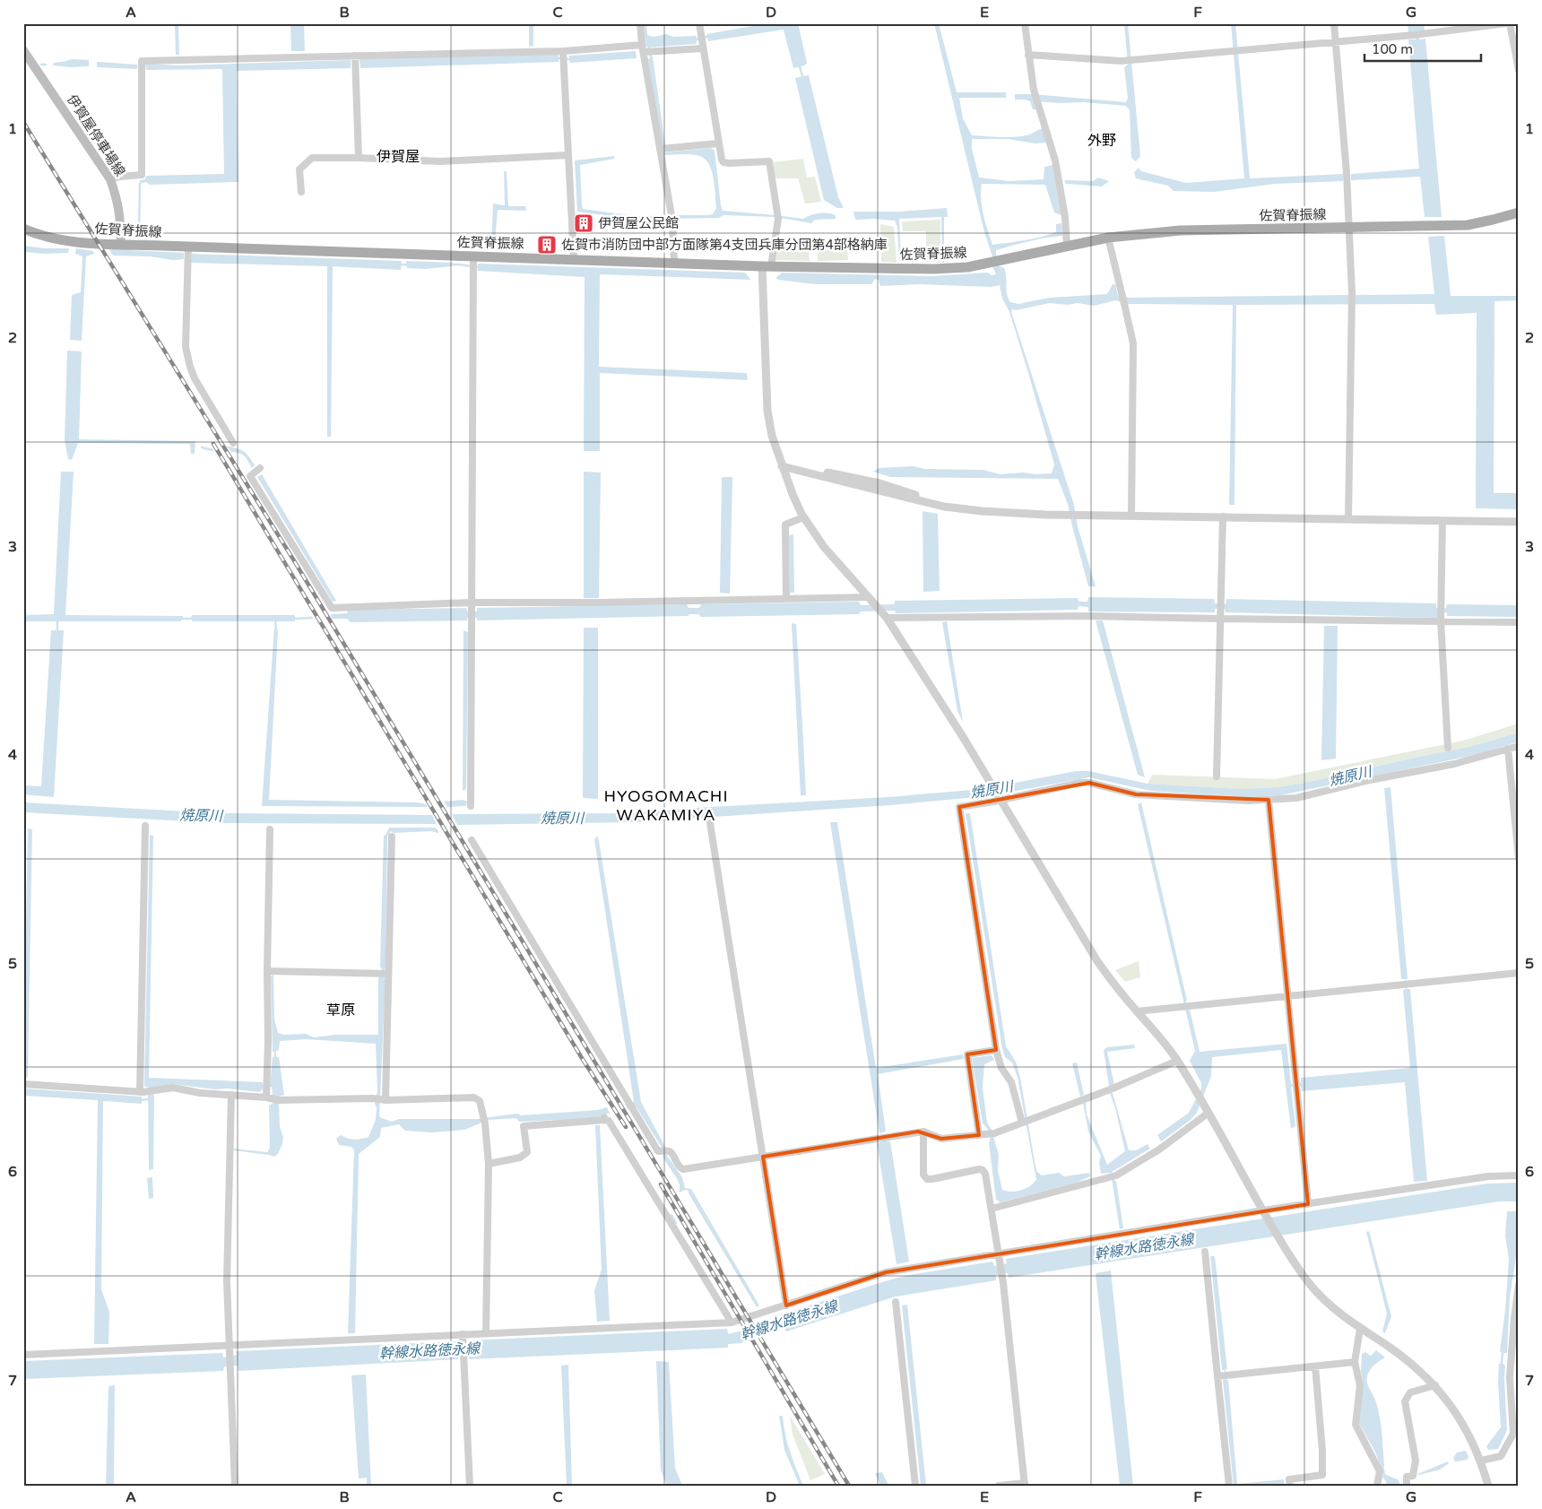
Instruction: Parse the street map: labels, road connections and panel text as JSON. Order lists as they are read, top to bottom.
{
  "streets": {
    "main road": ["伊賀屋停車場線", "佐賀脊振線"]
  },
  "crossings": [
    ["伊賀屋停車場線", "佐賀脊振線"]
  ],
  "districts": [
    "外野",
    "伊賀屋",
    "HYOGOMACHI WAKAMIYA",
    "草原"
  ],
  "water": ["焼原川", "幹線水路徳永線"],
  "places": {
    "building": ["伊賀屋公民館", "佐賀市消防団中部方面隊第4支団兵庫分団第4部格納庫"]
  },
  "scale_bar": "100 m",
  "grid": {
    "columns": [
      "A",
      "B",
      "C",
      "D",
      "E",
      "F",
      "G"
    ],
    "rows": [
      "1",
      "2",
      "3",
      "4",
      "5",
      "6",
      "7"
    ]
  }
}
